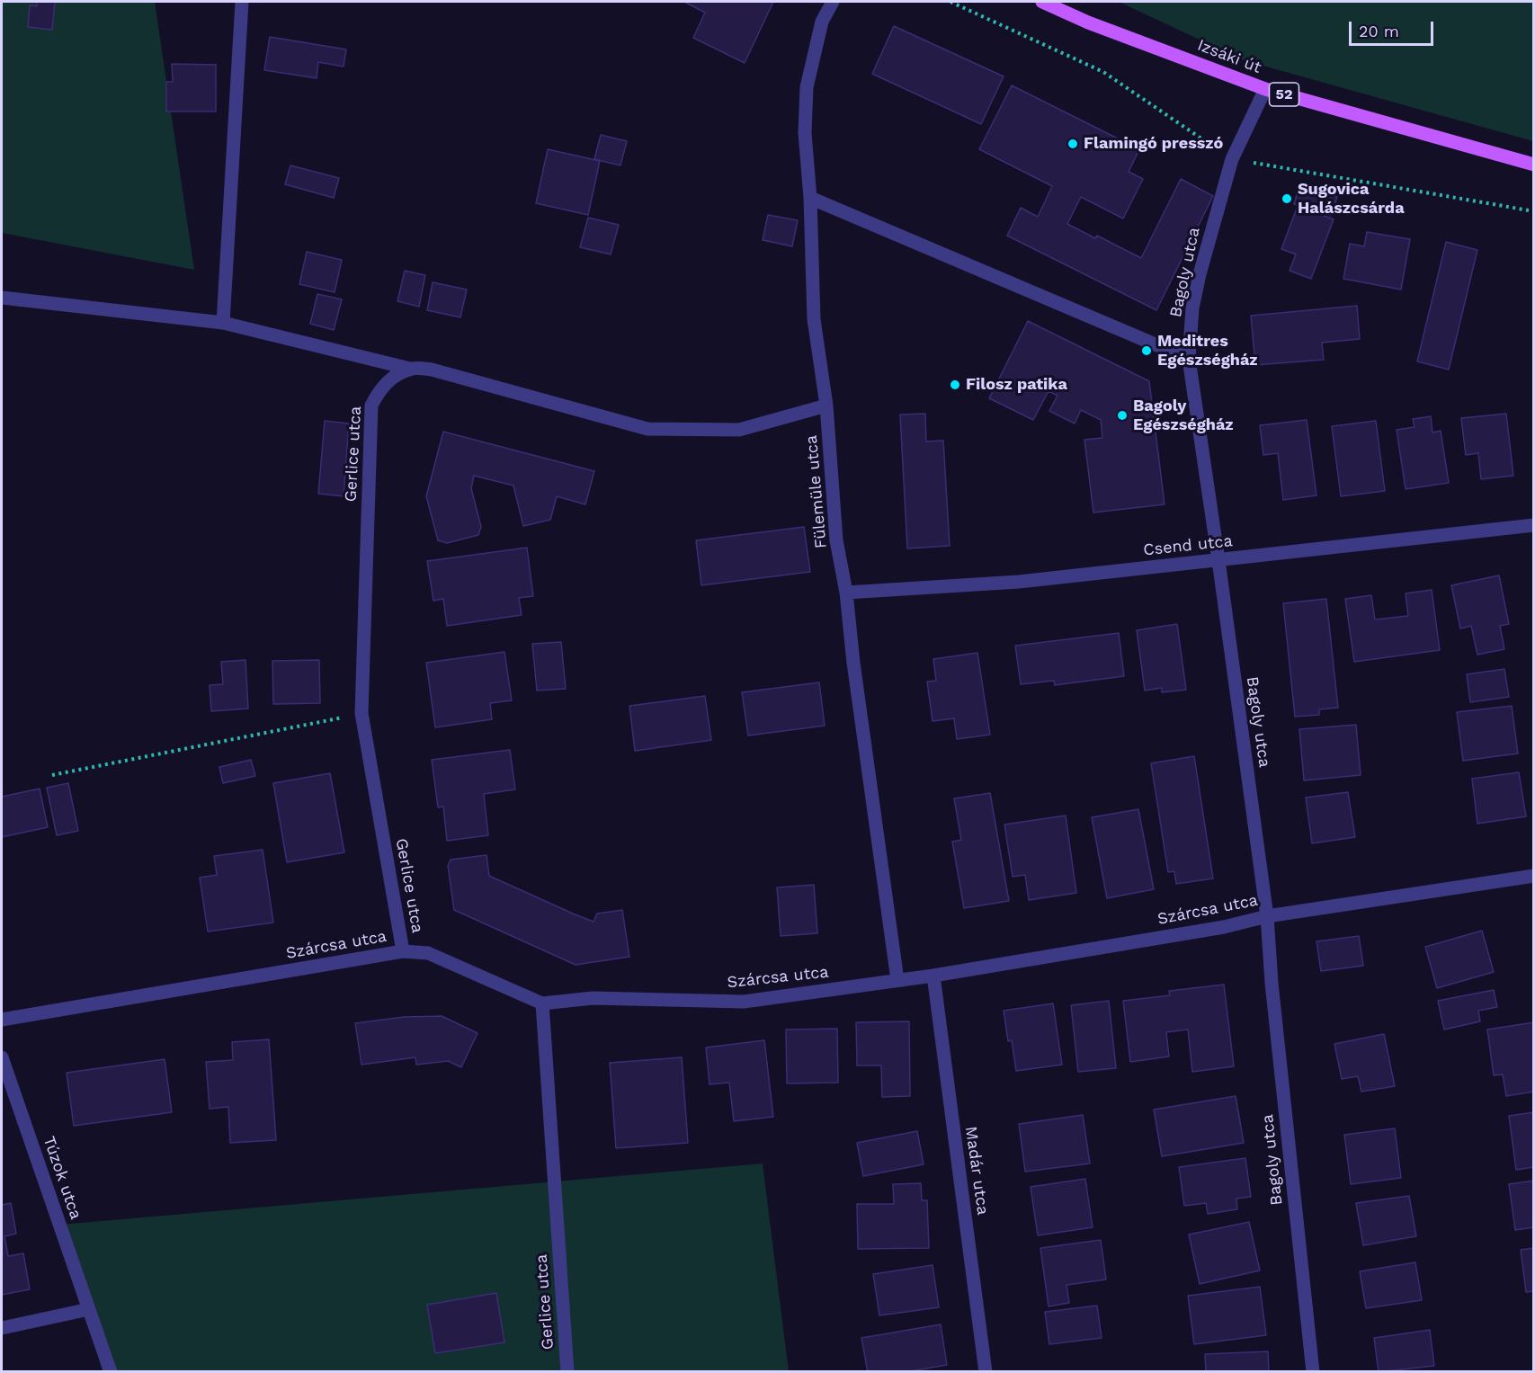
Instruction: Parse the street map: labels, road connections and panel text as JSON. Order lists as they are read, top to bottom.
{
  "streets": {
    "main road": ["Izsáki út", "52"],
    "street": [
      "Bagoly utca",
      "Gerlice utca",
      "Fülemüle utca",
      "Csend utca",
      "Szárcsa utca",
      "Madár utca",
      "Túzok utca"
    ]
  },
  "crossings": [
    ["Izsáki út", "Bagoly utca"],
    ["Bagoly utca", "Csend utca"],
    ["Bagoly utca", "Szárcsa utca"],
    ["Gerlice utca", "Szárcsa utca"],
    ["Fülemüle utca", "Csend utca"],
    ["Fülemüle utca", "Szárcsa utca"],
    ["Szárcsa utca", "Madár utca"]
  ],
  "places": [
    "Flamingó presszó",
    "Sugovica Halászcsárda",
    "Meditres Egészségház",
    "Filosz patika",
    "Bagoly Egészségház"
  ],
  "scale_bar": "20 m"
}
